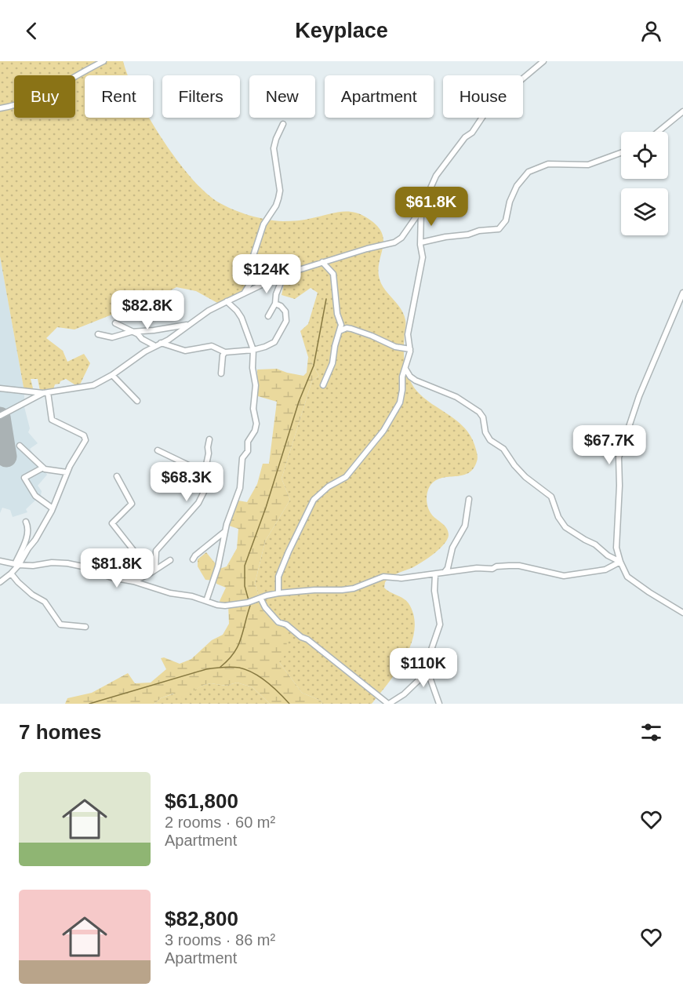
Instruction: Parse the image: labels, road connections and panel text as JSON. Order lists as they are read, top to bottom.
{
  "page": {
    "header": "Keyplace",
    "chip": [
      "Buy",
      "Rent",
      "Filters",
      "New",
      "Apartment",
      "House"
    ],
    "price": [
      "$61.8K",
      "$124K",
      "$82.8K",
      "$67.7K",
      "$68.3K",
      "$81.8K",
      "$110K"
    ],
    "heading": "7 homes",
    "list": [
      {
        "name": "$61,800",
        "note": "2 rooms · 60 m² · Apartment"
      },
      {
        "name": "$82,800",
        "note": "3 rooms · 86 m² · Apartment"
      }
    ]
  }
}
